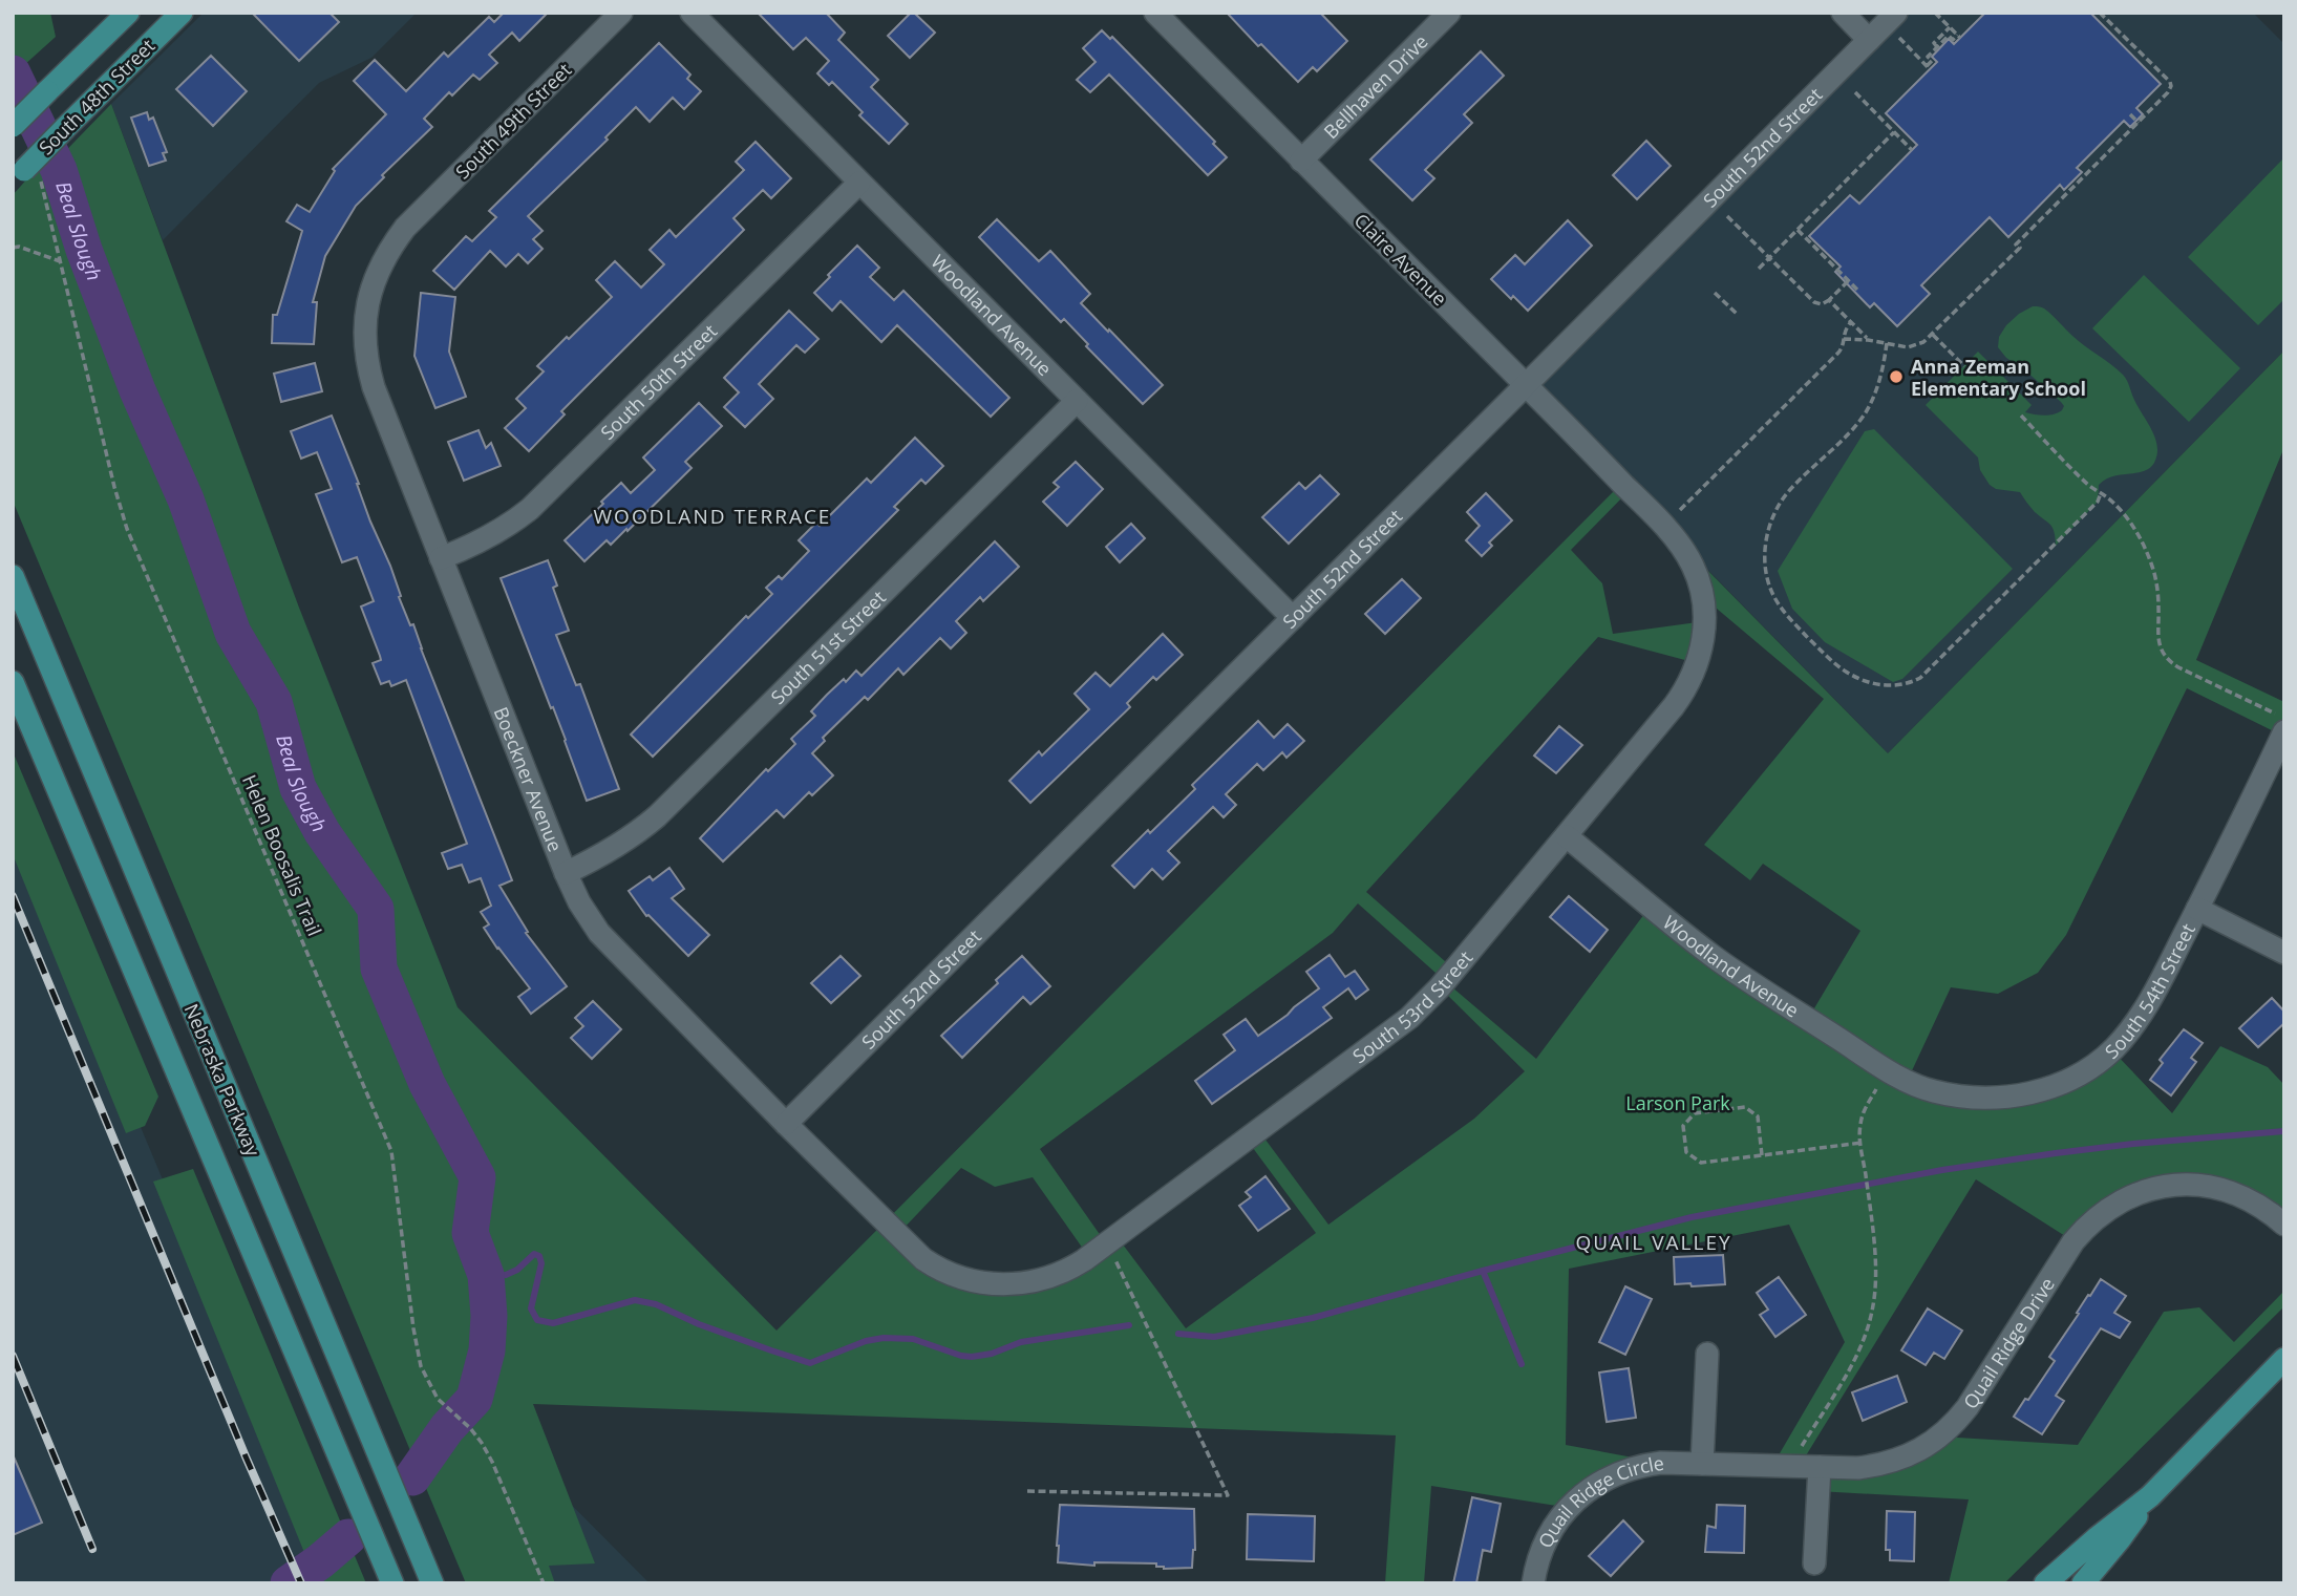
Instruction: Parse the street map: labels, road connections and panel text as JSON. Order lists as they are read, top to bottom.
{
  "streets": {
    "main road": ["South 48th Street", "Nebraska Parkway"],
    "street": [
      "Bellhaven Drive",
      "South 49th Street",
      "South 52nd Street",
      "Claire Avenue",
      "Woodland Avenue",
      "South 50th Street",
      "South 51st Street",
      "Boeckner Avenue",
      "South 54th Street",
      "South 53rd Street",
      "Quail Ridge Drive",
      "Quail Ridge Circle"
    ],
    "path": ["Helen Boosalis Trail"]
  },
  "crossings": [
    ["Bellhaven Drive", "Claire Avenue"],
    ["South 48th Street", "Helen Boosalis Trail"],
    ["South 49th Street", "Boeckner Avenue"],
    ["South 52nd Street", "Claire Avenue"],
    ["South 52nd Street", "Woodland Avenue"],
    ["South 52nd Street", "Boeckner Avenue"],
    ["Claire Avenue", "South 53rd Street"],
    ["Woodland Avenue", "South 50th Street"],
    ["Woodland Avenue", "South 51st Street"],
    ["Woodland Avenue", "South 54th Street"],
    ["Woodland Avenue", "South 53rd Street"],
    ["South 50th Street", "Boeckner Avenue"],
    ["South 51st Street", "Boeckner Avenue"],
    ["Boeckner Avenue", "South 53rd Street"],
    ["Quail Ridge Drive", "Quail Ridge Circle"]
  ],
  "districts": ["WOODLAND TERRACE", "QUAIL VALLEY"],
  "water": ["Beal Slough"],
  "parks": ["Larson Park"],
  "places": ["Anna Zeman Elementary School"]
}
